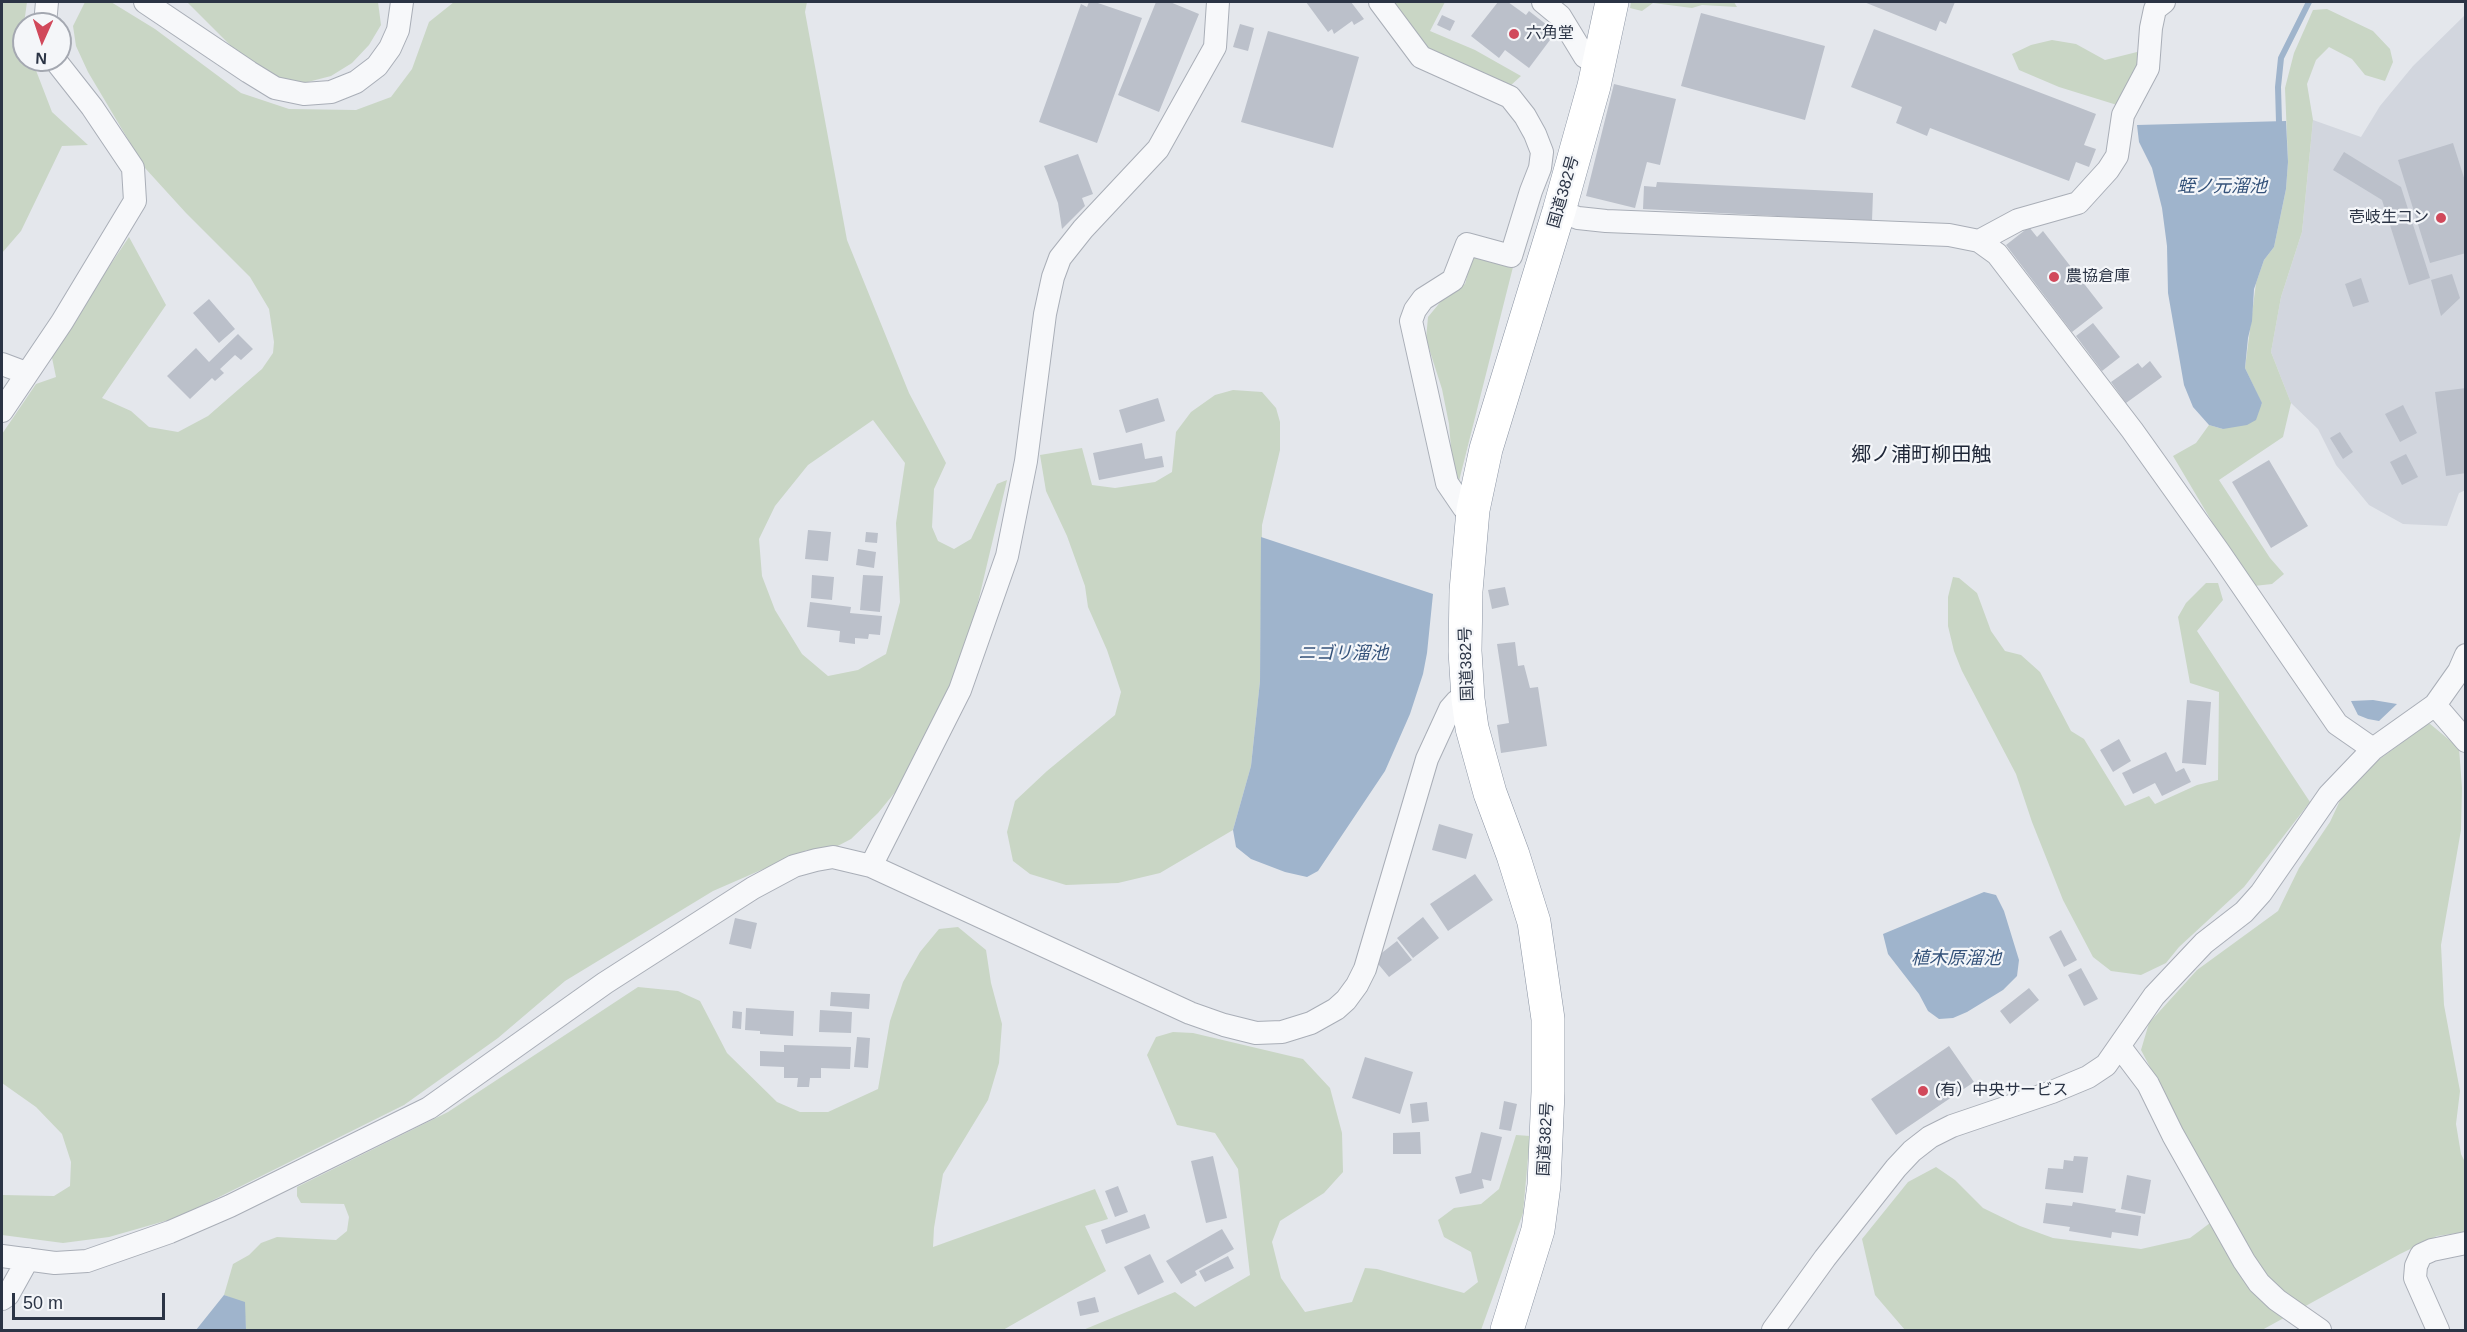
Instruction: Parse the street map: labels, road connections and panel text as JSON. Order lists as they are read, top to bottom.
{
  "streets": {
    "highway": ["国道382号"]
  },
  "districts": ["郷ノ浦町柳田触"],
  "water": ["蛭ノ元溜池", "ニゴリ溜池", "植木原溜池"],
  "places": [
    "六角堂",
    "壱岐生コン",
    "農協倉庫",
    "(有）中央サービス"
  ],
  "scale_bar": "50 m",
  "north": "bottom"
}
